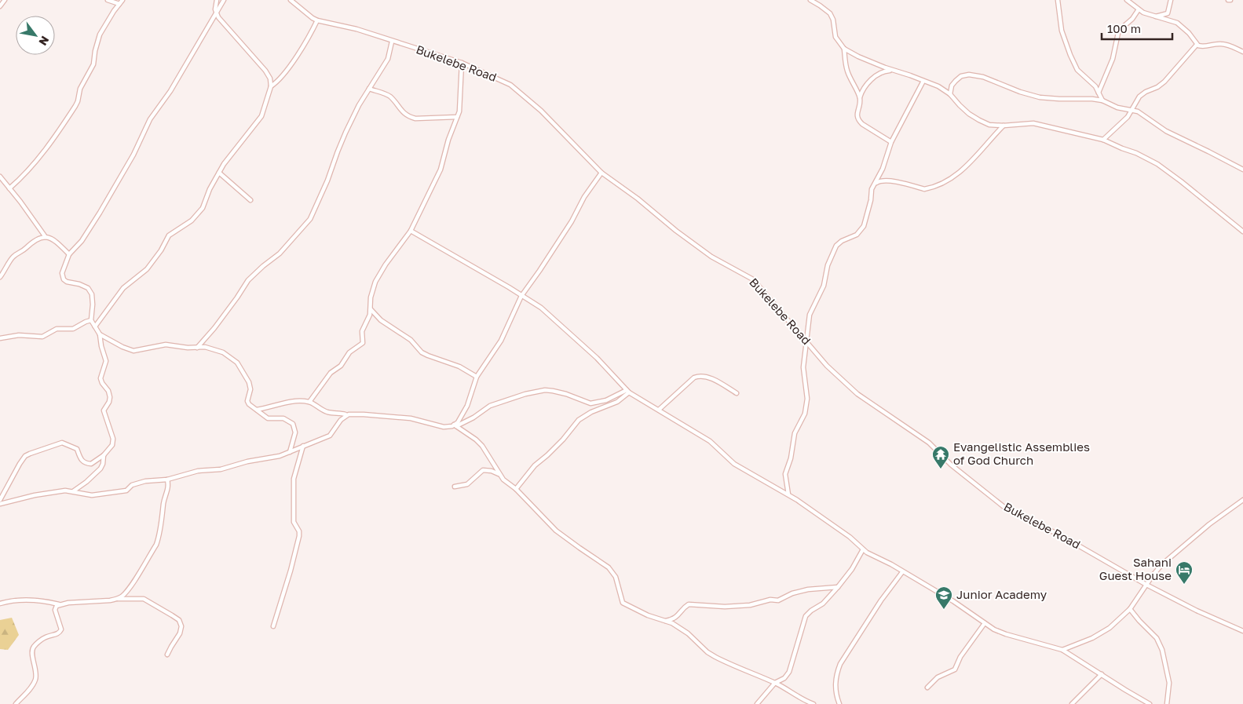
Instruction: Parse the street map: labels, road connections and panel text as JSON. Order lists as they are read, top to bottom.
{
  "streets": {
    "street": ["Bukelebe Road"]
  },
  "places": {
    "temple": ["Evangelistic Assemblies of God Church"],
    "hotel": ["Sahani Guest House"],
    "school or university": ["Junior Academy"]
  },
  "scale_bar": "100 m",
  "north": "bottom right"
}
